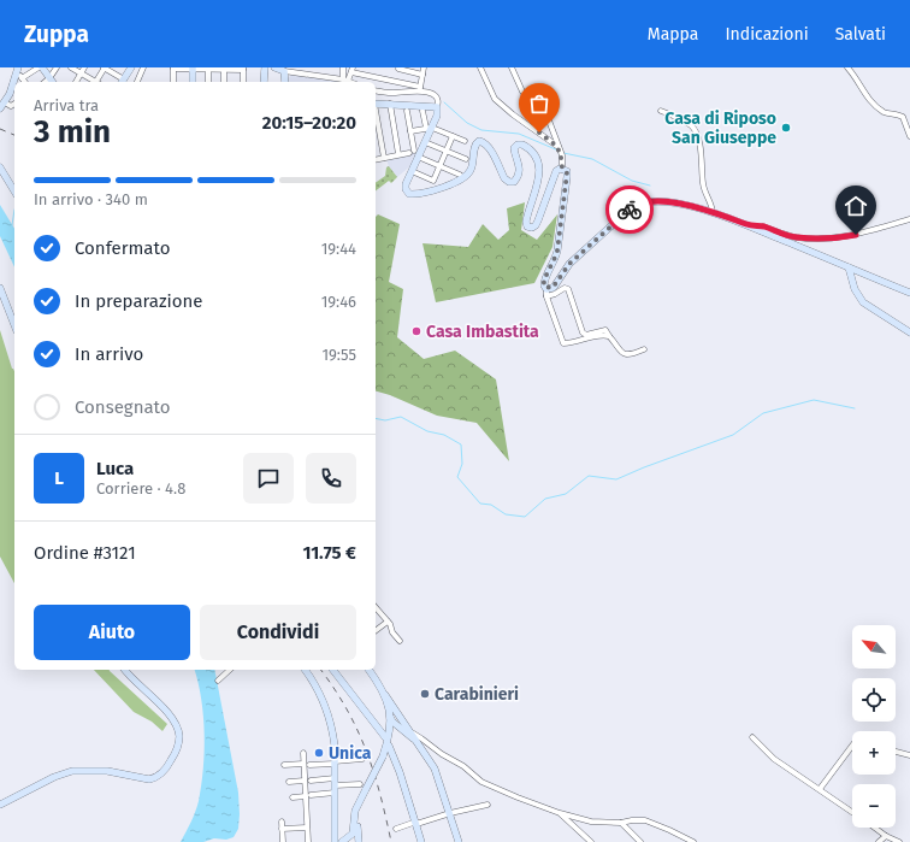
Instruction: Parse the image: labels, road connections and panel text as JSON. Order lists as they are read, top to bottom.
{
  "places": [
    "Casa di Riposo San Giuseppe",
    "Casa Imbastita",
    "Carabinieri",
    "Unica"
  ],
  "north": "top left",
  "page": {
    "header": "Zuppa",
    "nav": ["Mappa", "Indicazioni", "Salvati"],
    "heading": ["3 min", "Arriva tra", "20:15–20:20"],
    "panel": [
      "Luca",
      "Corriere · 4.8",
      "Ordine #3121",
      "11.75 €"
    ],
    "bar": "In arrivo · 340 m",
    "list": [
      ["Confermato", "19:44"],
      ["In preparazione", "19:46"],
      ["In arrivo", "19:55"],
      "Consegnato"
    ],
    "round": "L",
    "buttons": ["Aiuto", "Condividi"],
    "map_buttons": ["+", "−"]
  }
}
